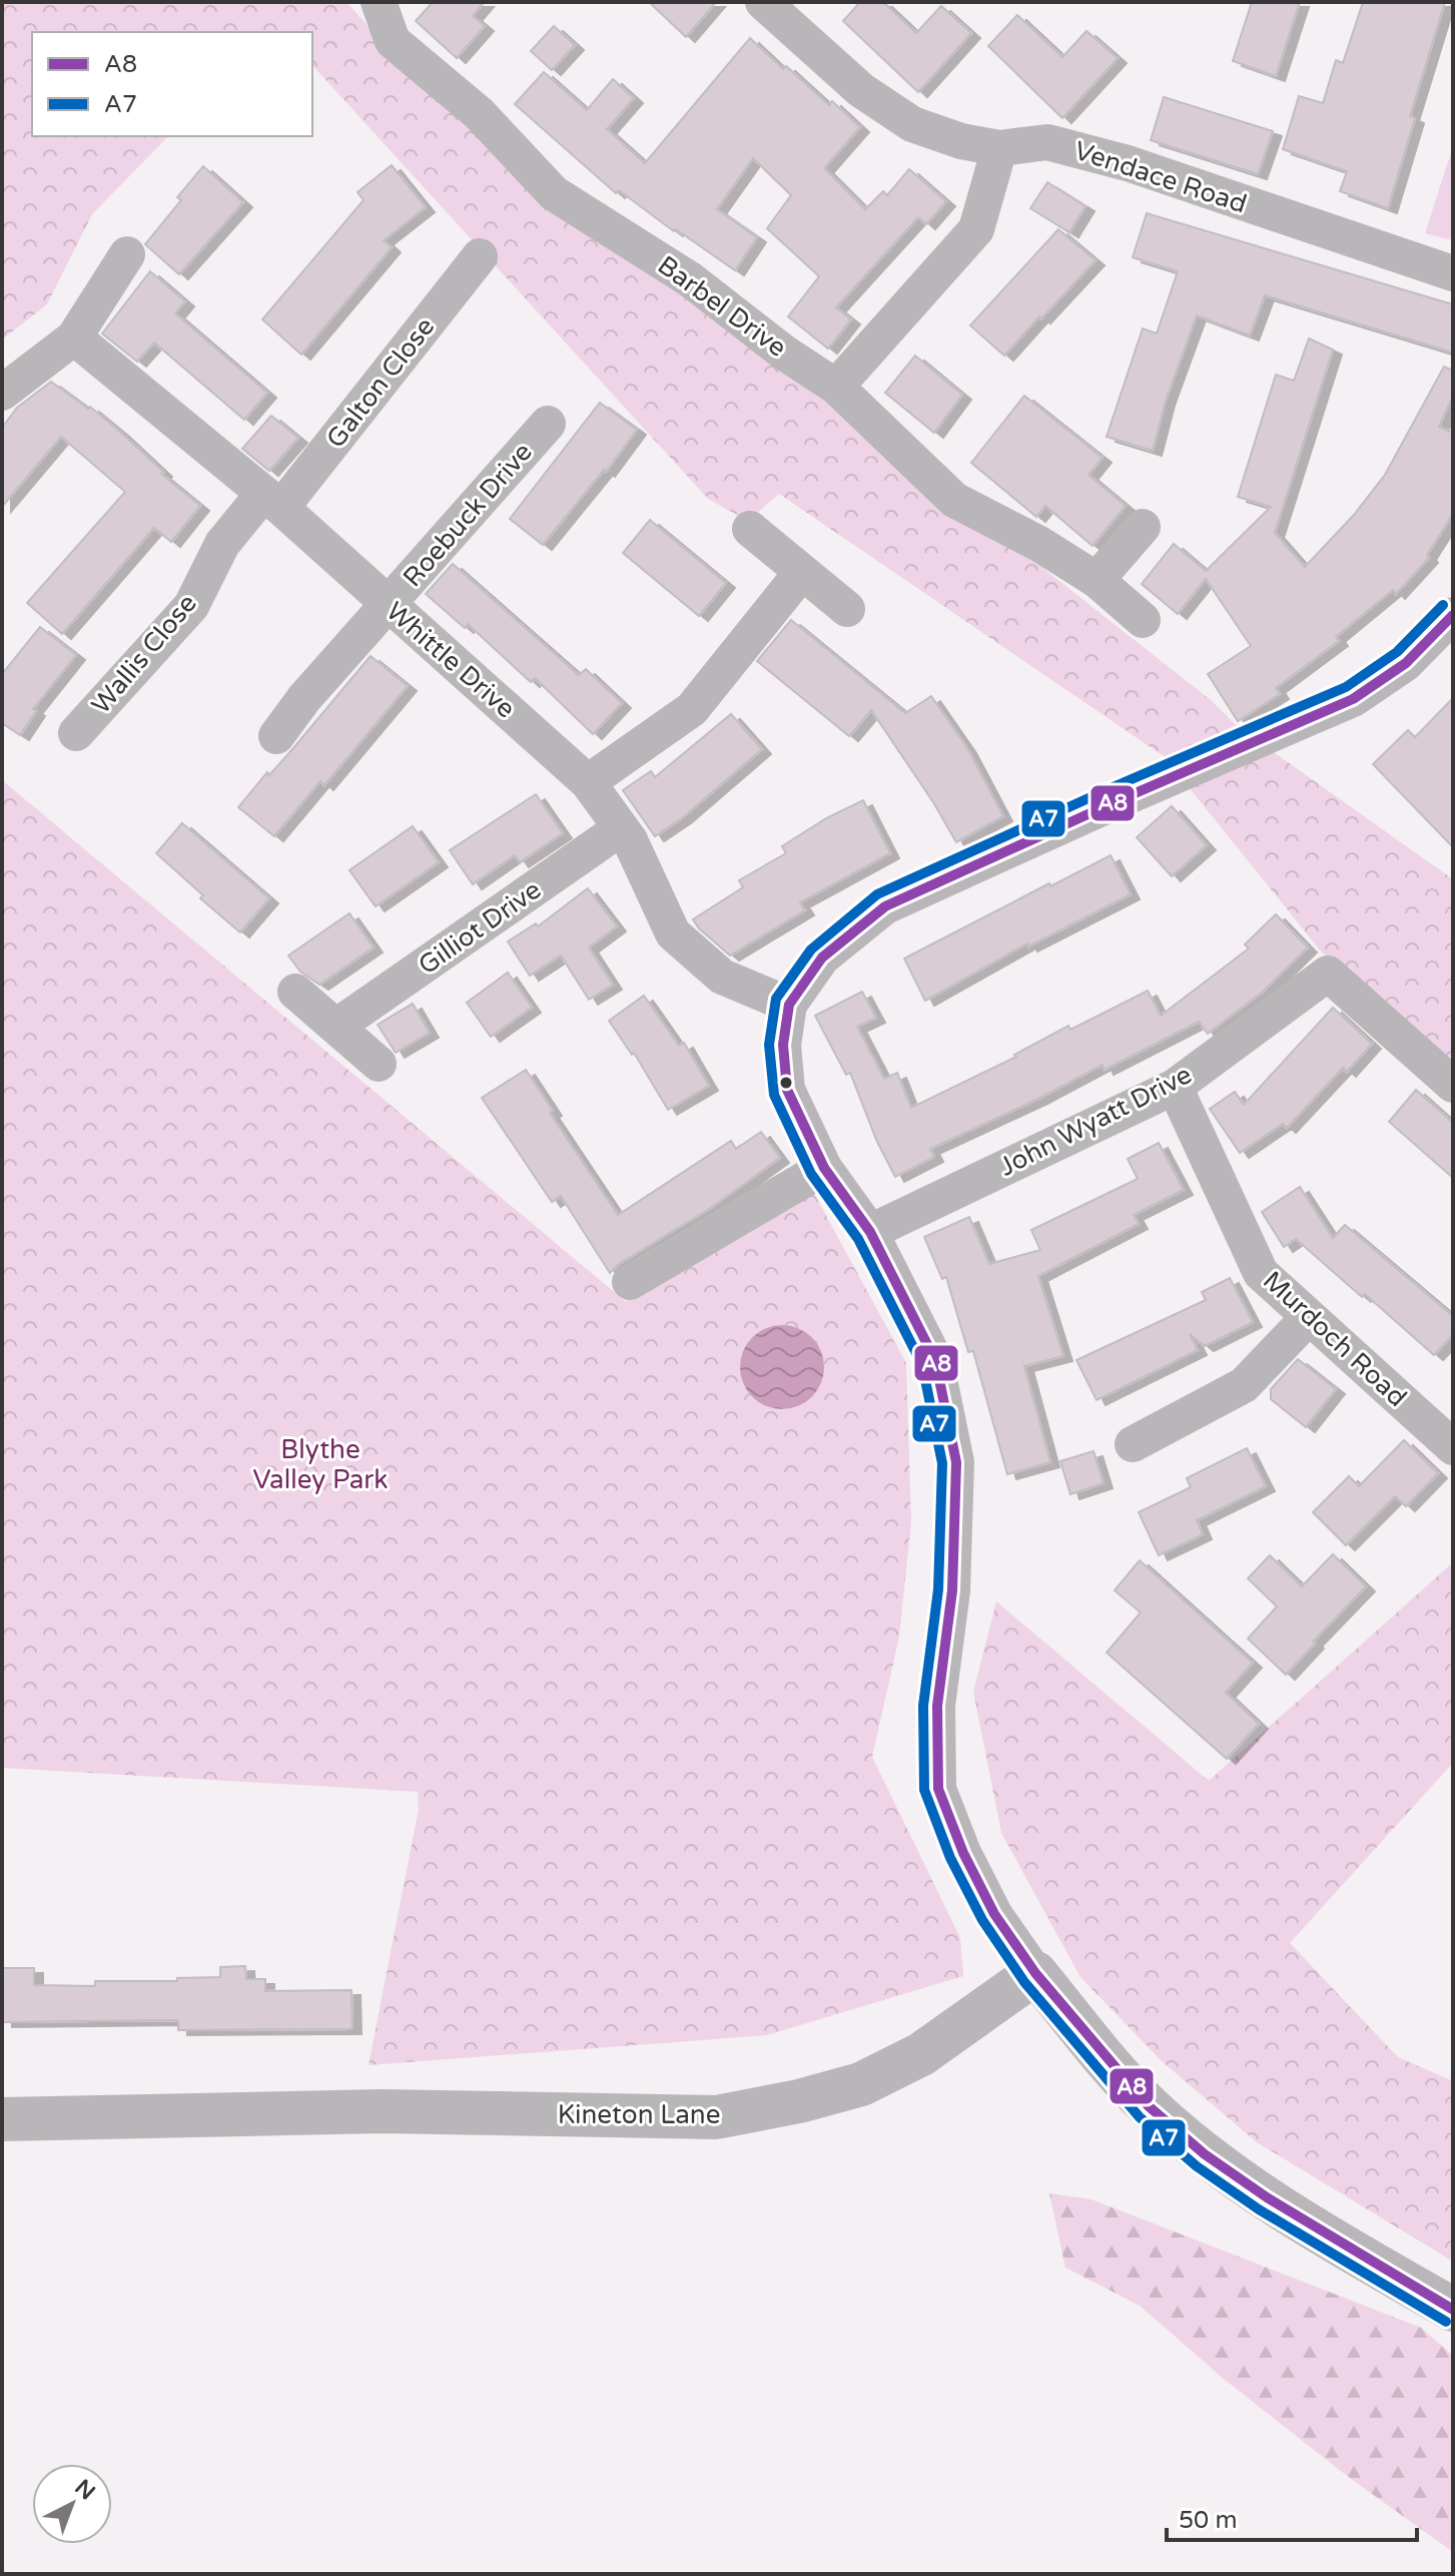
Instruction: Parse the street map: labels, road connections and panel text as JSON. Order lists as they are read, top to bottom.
{
  "streets": {
    "street": [
      "Vendace Road",
      "Barbel Drive",
      "Galton Close",
      "Roebuck Drive",
      "Wallis Close",
      "Whittle Drive",
      "Gilliot Drive",
      "John Wyatt Drive",
      "Murdoch Road",
      "Kineton Lane"
    ]
  },
  "crossings": [
    ["Galton Close", "Wallis Close"],
    ["Galton Close", "Whittle Drive"],
    ["Roebuck Drive", "Whittle Drive"],
    ["Wallis Close", "Whittle Drive"],
    ["Whittle Drive", "Gilliot Drive"],
    ["John Wyatt Drive", "Murdoch Road"]
  ],
  "parks": ["Blythe Valley Park"],
  "lines": ["transit line A7", "transit line A8"],
  "legend": ["A8", "A7"],
  "scale_bar": "50 m",
  "north": "top right"
}
